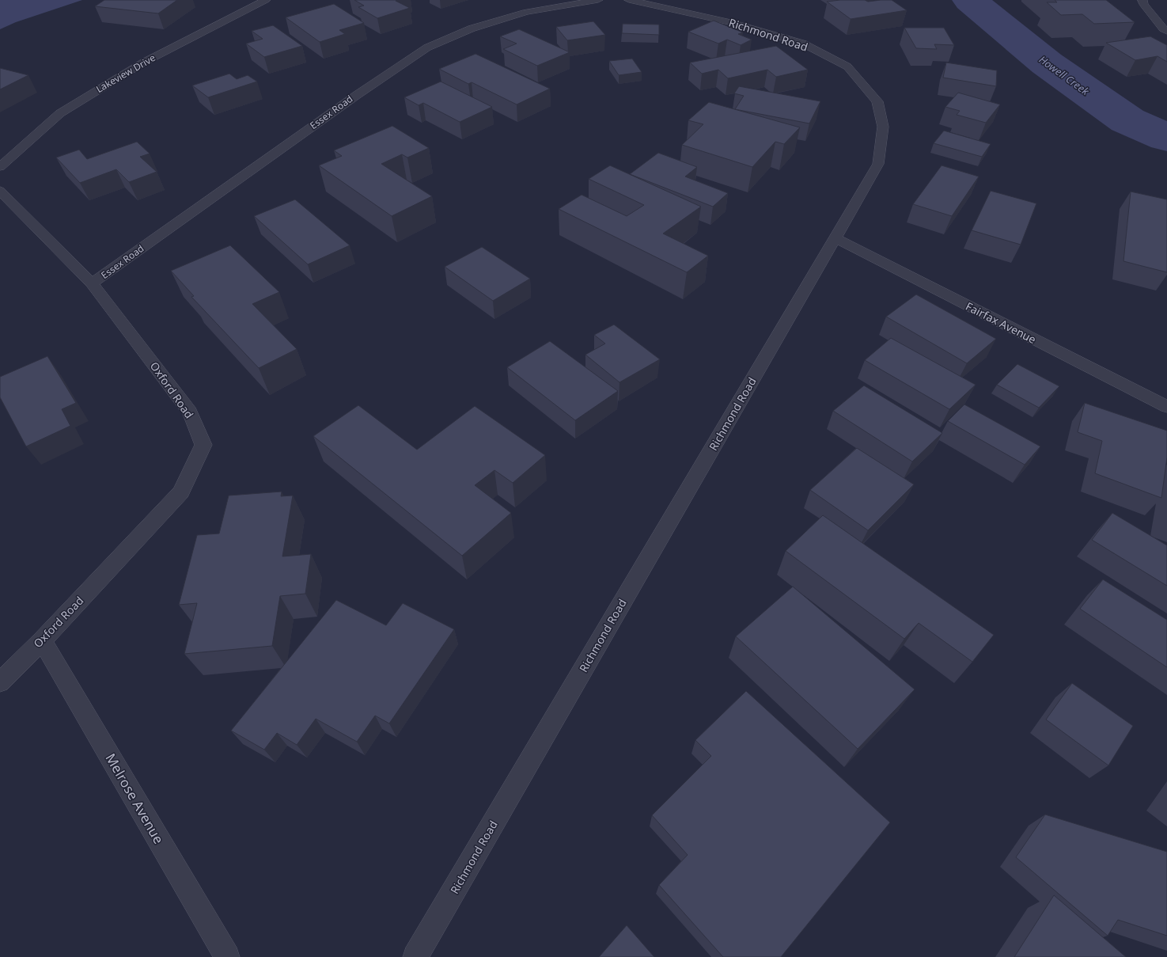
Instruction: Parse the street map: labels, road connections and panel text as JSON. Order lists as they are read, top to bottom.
{
  "streets": {
    "street": [
      "Richmond Road",
      "Lakeview Drive",
      "Essex Road",
      "Fairfax Avenue",
      "Oxford Road",
      "Melrose Avenue"
    ]
  },
  "crossings": [
    ["Richmond Road", "Fairfax Avenue"],
    ["Essex Road", "Oxford Road"],
    ["Oxford Road", "Melrose Avenue"]
  ],
  "water": ["Howell Creek"]
}
